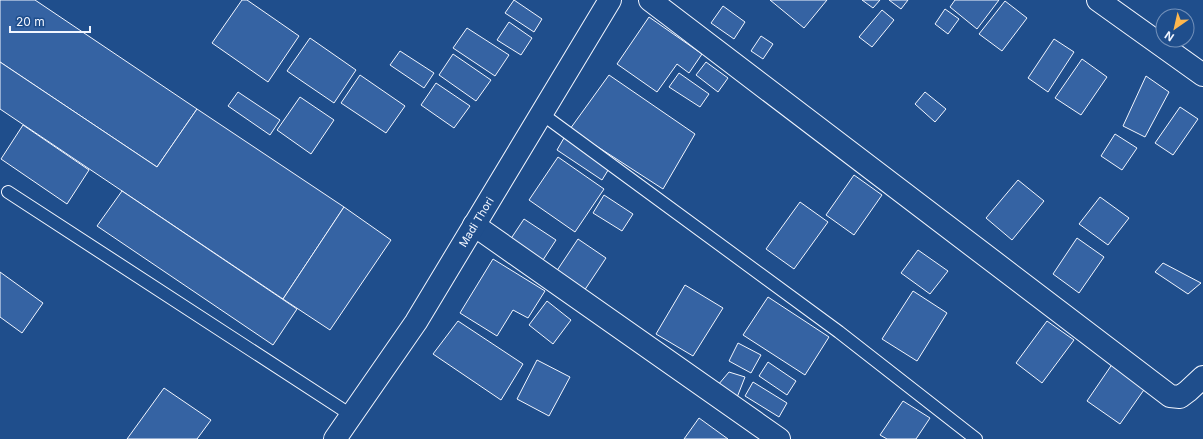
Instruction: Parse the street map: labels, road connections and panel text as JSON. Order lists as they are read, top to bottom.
{
  "streets": {
    "street": ["Madi Thori"]
  },
  "scale_bar": "20 m",
  "north": "bottom left"
}
